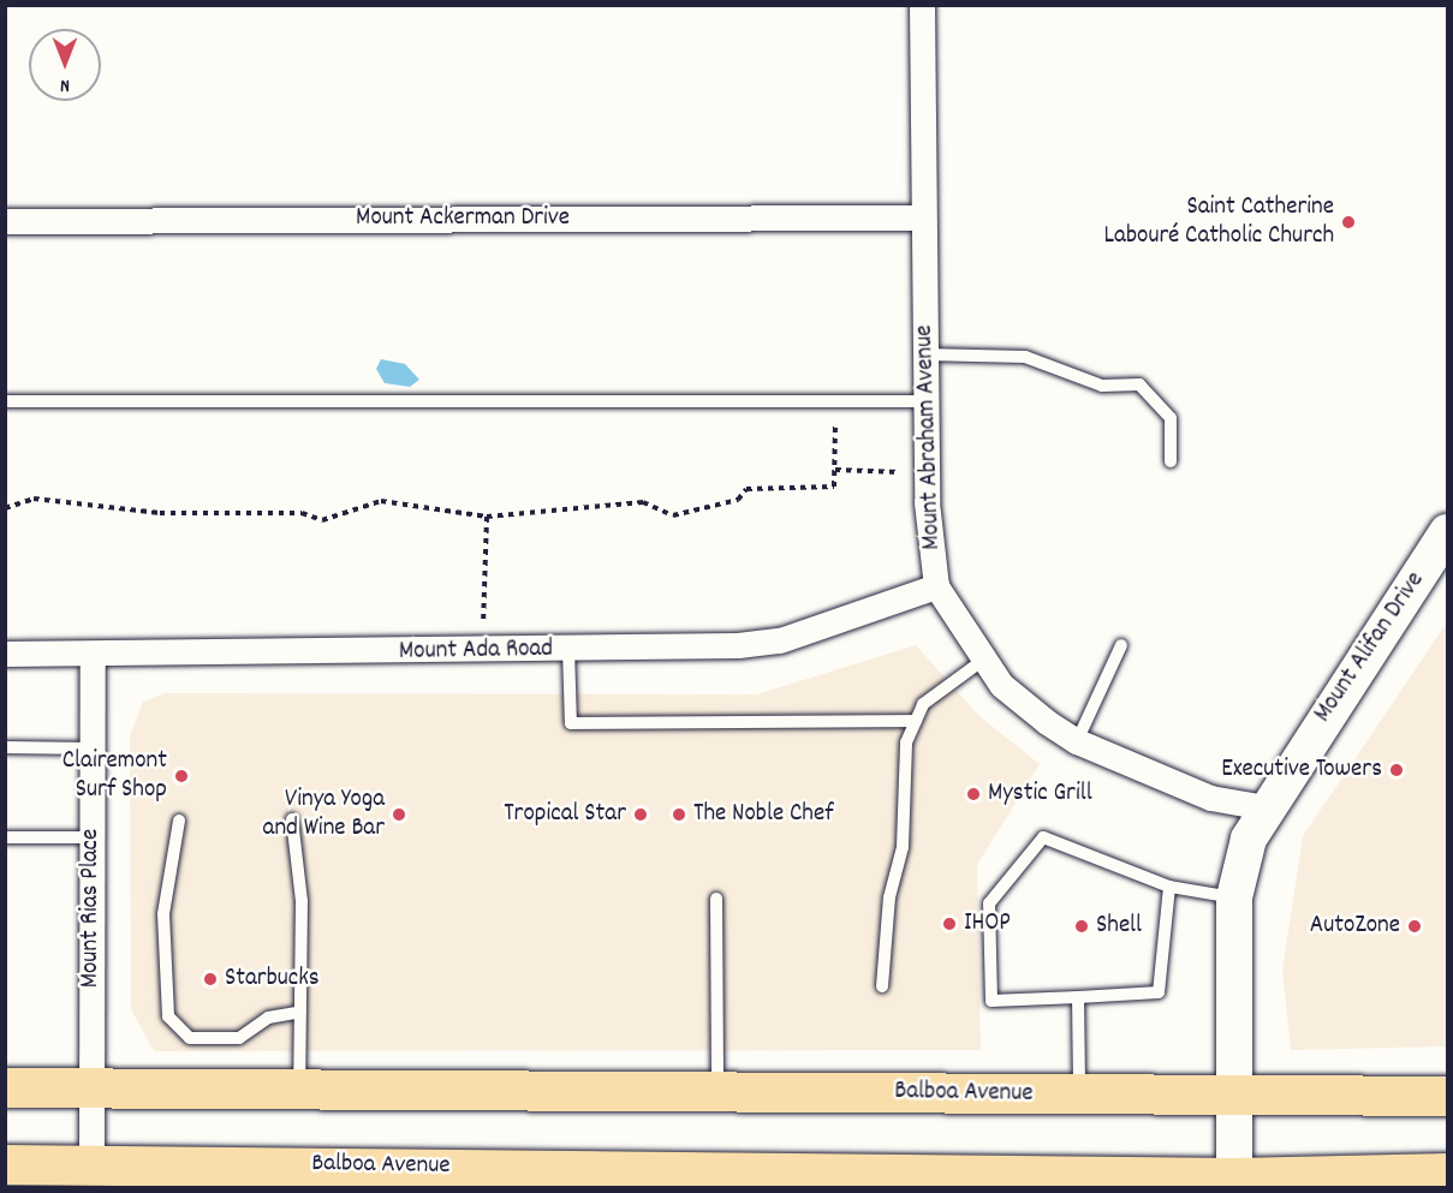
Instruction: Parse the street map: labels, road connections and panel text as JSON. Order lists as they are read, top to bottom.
{
  "streets": {
    "main road": ["Mount Alifan Drive", "Balboa Avenue"],
    "street": [
      "Mount Ackerman Drive",
      "Mount Abraham Avenue",
      "Mount Ada Road",
      "Mount Rias Place"
    ]
  },
  "crossings": [
    ["Mount Ackerman Drive", "Mount Abraham Avenue"],
    ["Mount Abraham Avenue", "Mount Alifan Drive"],
    ["Mount Abraham Avenue", "Mount Ada Road"],
    ["Mount Alifan Drive", "Balboa Avenue"],
    ["Mount Ada Road", "Mount Rias Place"],
    ["Mount Rias Place", "Balboa Avenue"]
  ],
  "places": [
    "Saint Catherine Labouré Catholic Church",
    "Executive Towers",
    "Clairemont Surf Shop",
    "Mystic Grill",
    "Vinya Yoga and Wine Bar",
    "Tropical Star",
    "The Noble Chef",
    "IHOP",
    "Shell",
    "AutoZone",
    "Starbucks"
  ],
  "north": "bottom"
}
